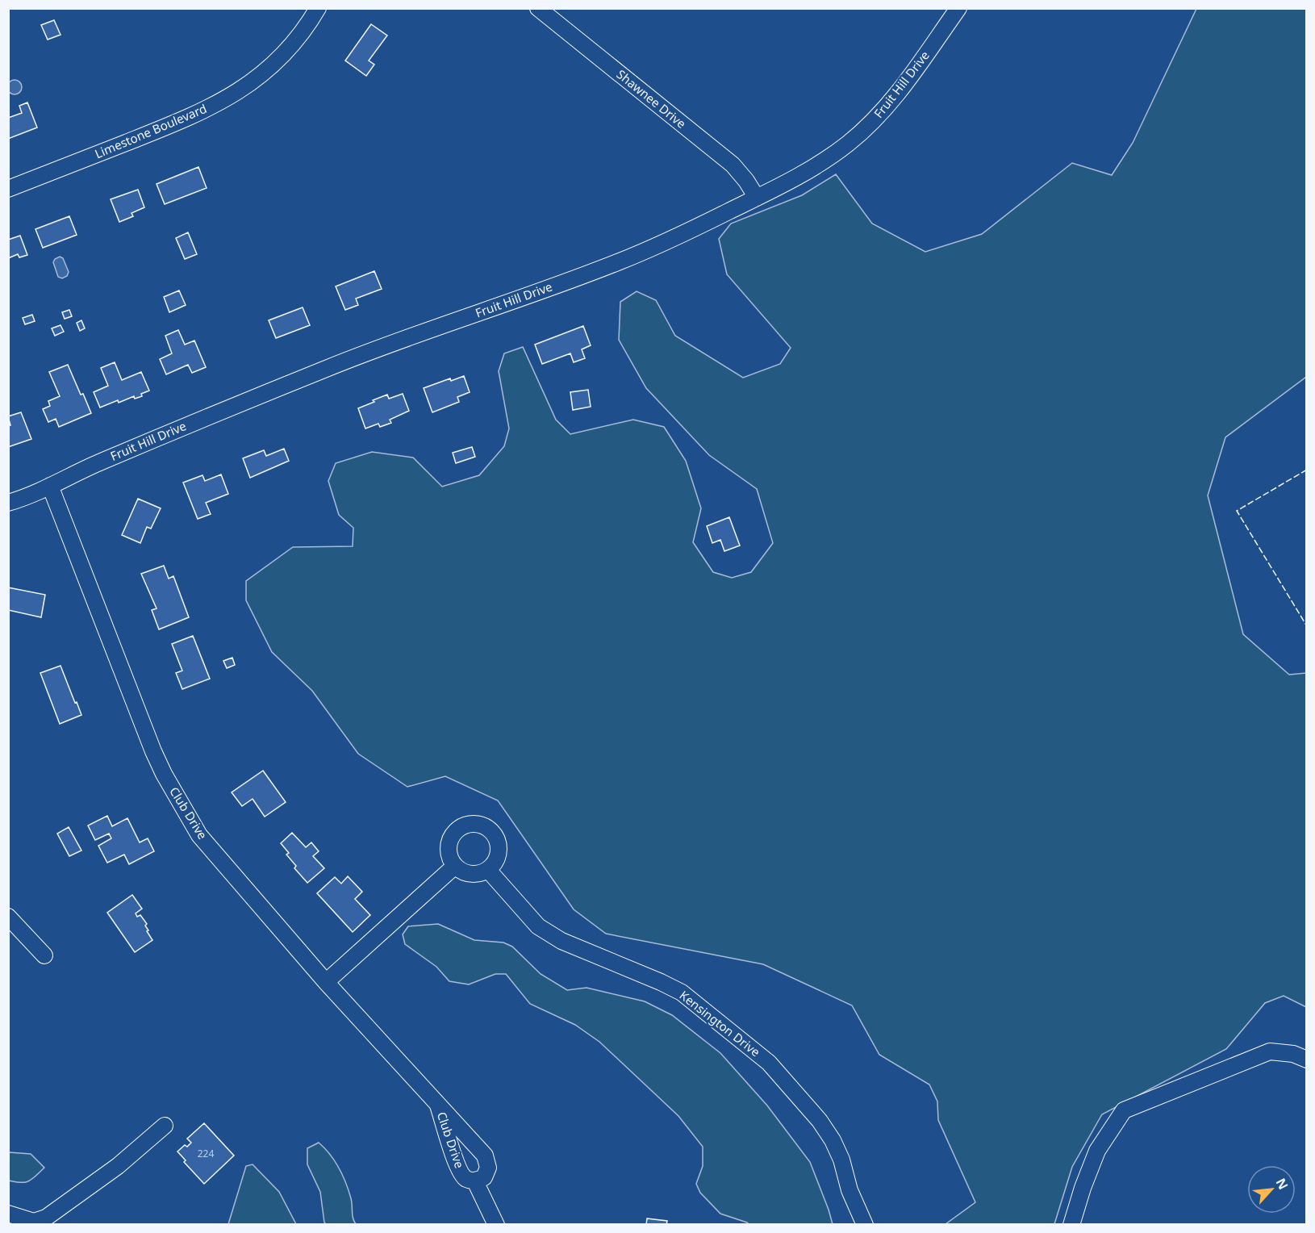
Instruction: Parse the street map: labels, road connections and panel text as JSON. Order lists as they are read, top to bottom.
{
  "streets": {
    "street": [
      "Fruit Hill Drive",
      "Shawnee Drive",
      "Limestone Boulevard",
      "Club Drive",
      "Kensington Drive"
    ]
  },
  "crossings": [
    ["Fruit Hill Drive", "Shawnee Drive"],
    ["Fruit Hill Drive", "Club Drive"]
  ],
  "house_numbers": ["224"],
  "north": "top right"
}
